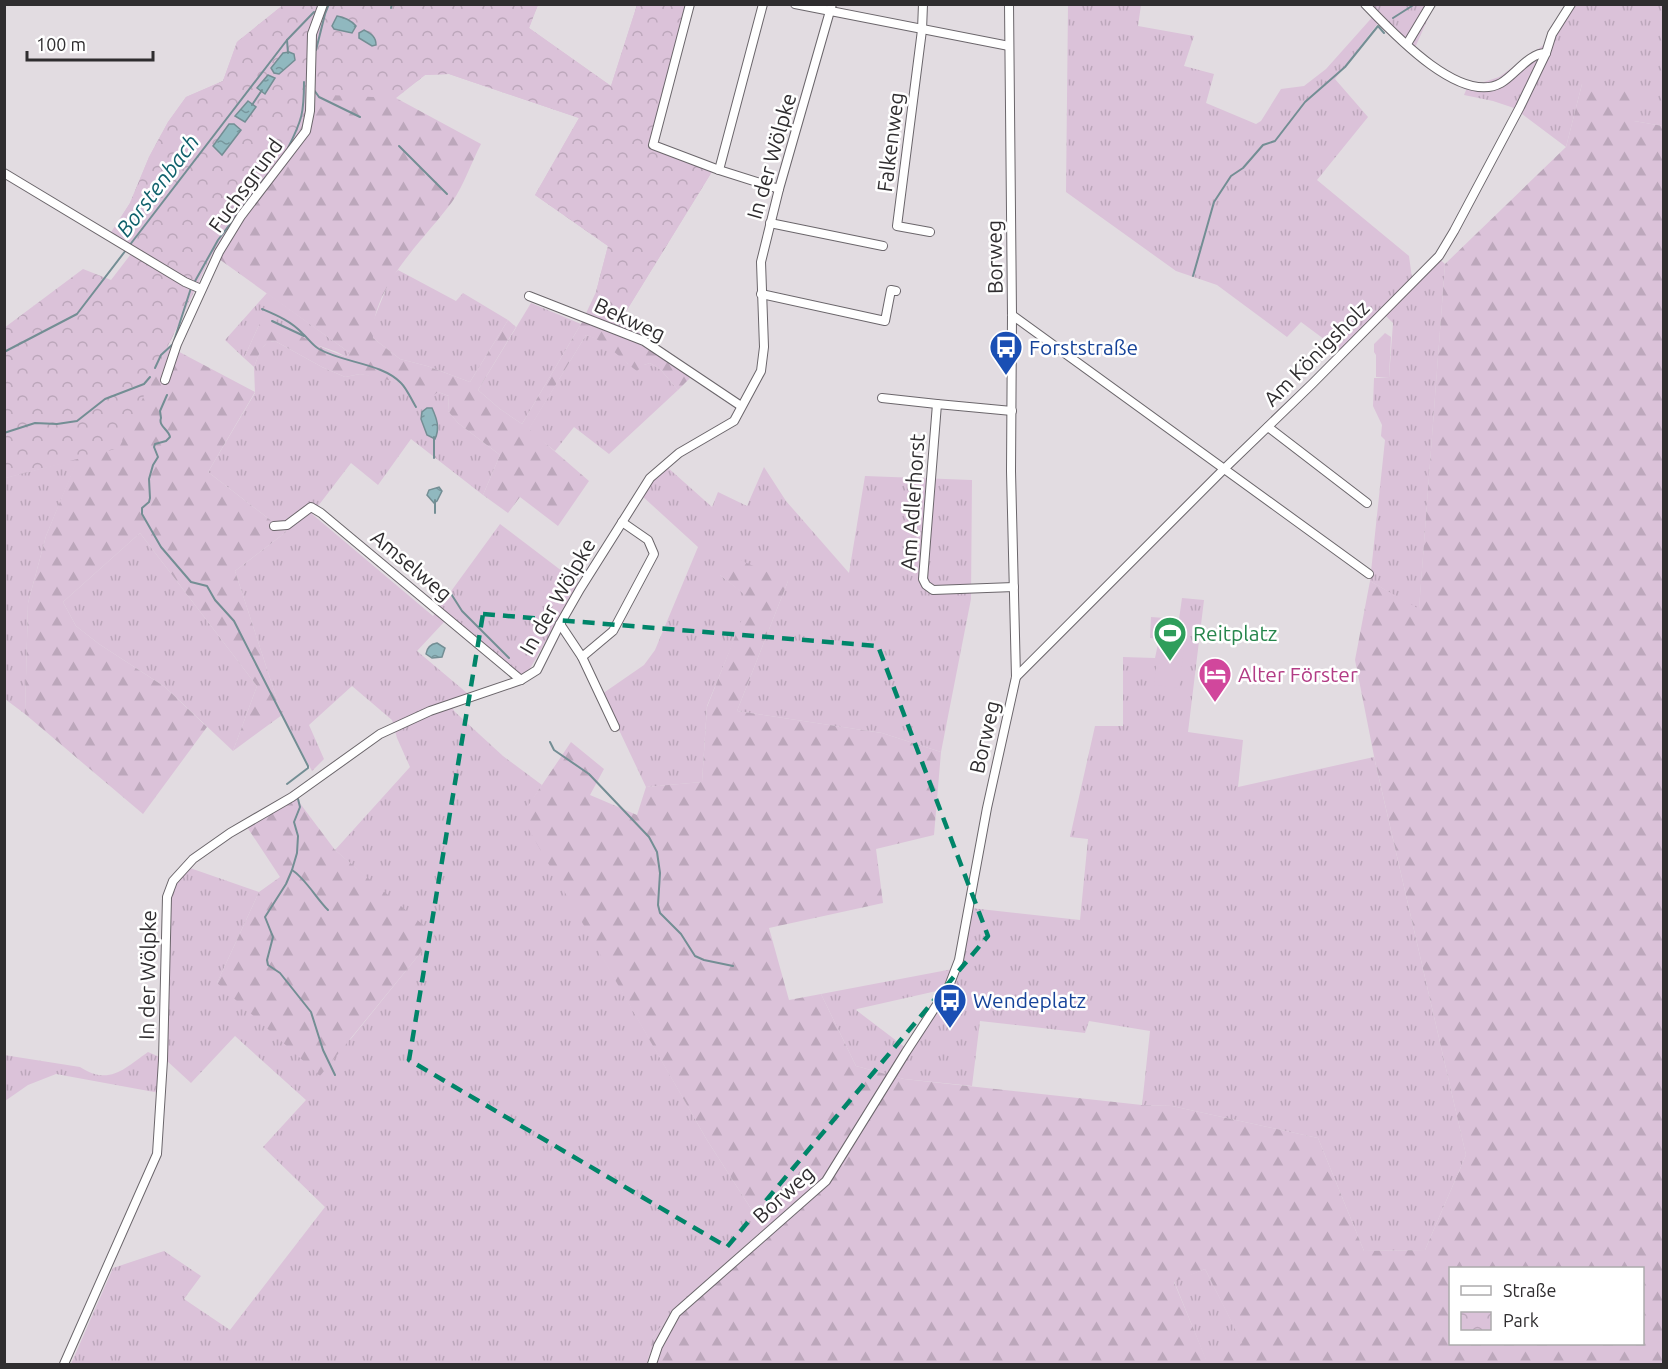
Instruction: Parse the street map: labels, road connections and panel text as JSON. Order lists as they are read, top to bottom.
{
  "streets": {
    "street": [
      "Falkenweg",
      "In der Wölpke",
      "Fuchsgrund",
      "Borweg",
      "Bekweg",
      "Am Königsholz",
      "Am Adlerhorst",
      "Amselweg"
    ]
  },
  "crossings": [
    ["In der Wölpke", "Bekweg"],
    ["In der Wölpke", "Amselweg"],
    ["Borweg", "Am Königsholz"],
    ["Borweg", "Am Adlerhorst"]
  ],
  "water": ["Borstenbach"],
  "places": {
    "bus stop": ["Forststraße", "Wendeplatz"],
    "sports": ["Reitplatz"],
    "hotel": ["Alter Förster"]
  },
  "legend": ["Straße", "Park"],
  "scale_bar": "100 m"
}
